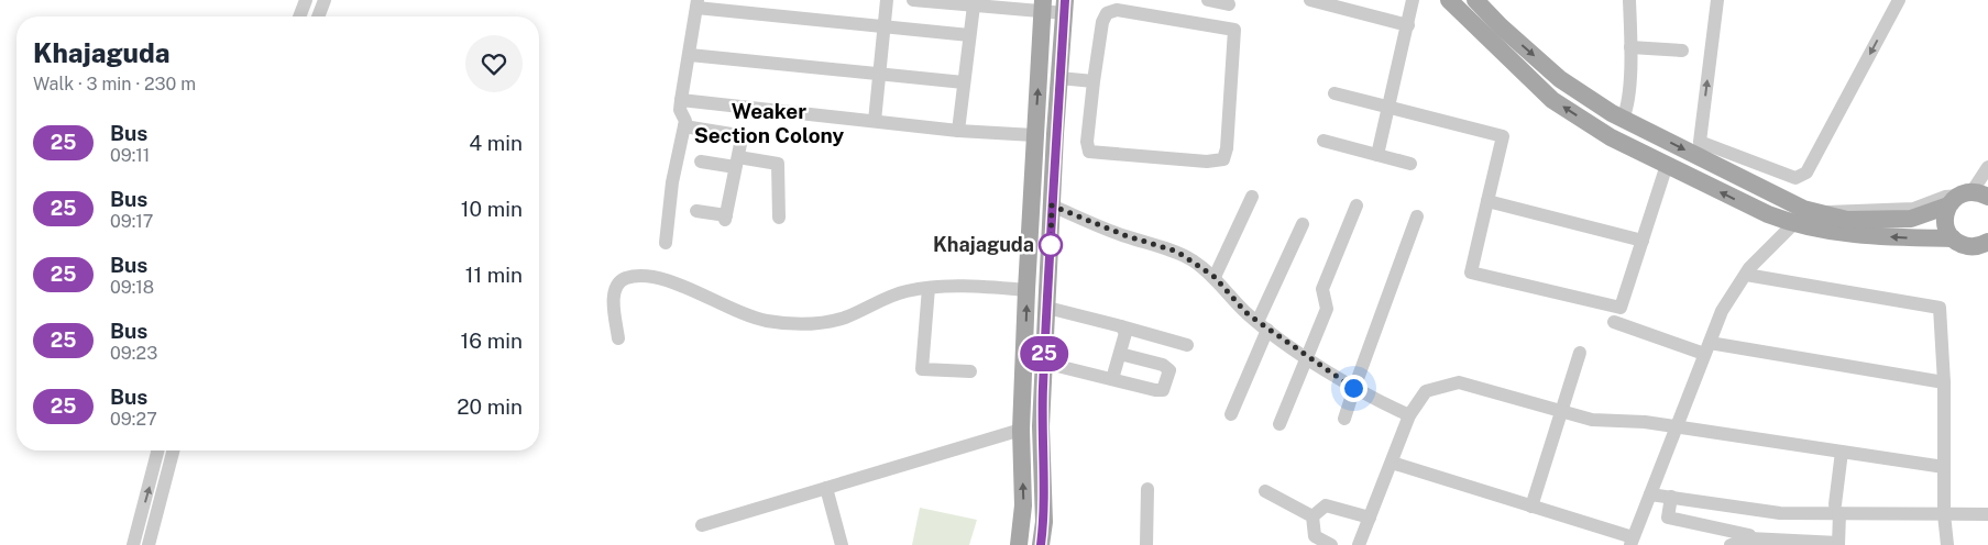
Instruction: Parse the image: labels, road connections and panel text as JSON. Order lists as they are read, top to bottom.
{
  "districts": ["Weaker Section Colony"],
  "places": ["Khajaguda"],
  "lines": ["bus line 25"],
  "page": {
    "on_map": "25",
    "heading": ["Khajaguda", "Walk · 3 min · 230 m"],
    "list": [
      {
        "mark": "25",
        "name": "Bus",
        "note": "09:11",
        "value": "4 min"
      },
      {
        "mark": "25",
        "name": "Bus",
        "note": "09:17",
        "value": "10 min"
      },
      {
        "mark": "25",
        "name": "Bus",
        "note": "09:18",
        "value": "11 min"
      },
      {
        "mark": "25",
        "name": "Bus",
        "note": "09:23",
        "value": "16 min"
      },
      {
        "mark": "25",
        "name": "Bus",
        "note": "09:27",
        "value": "20 min"
      }
    ]
  }
}
